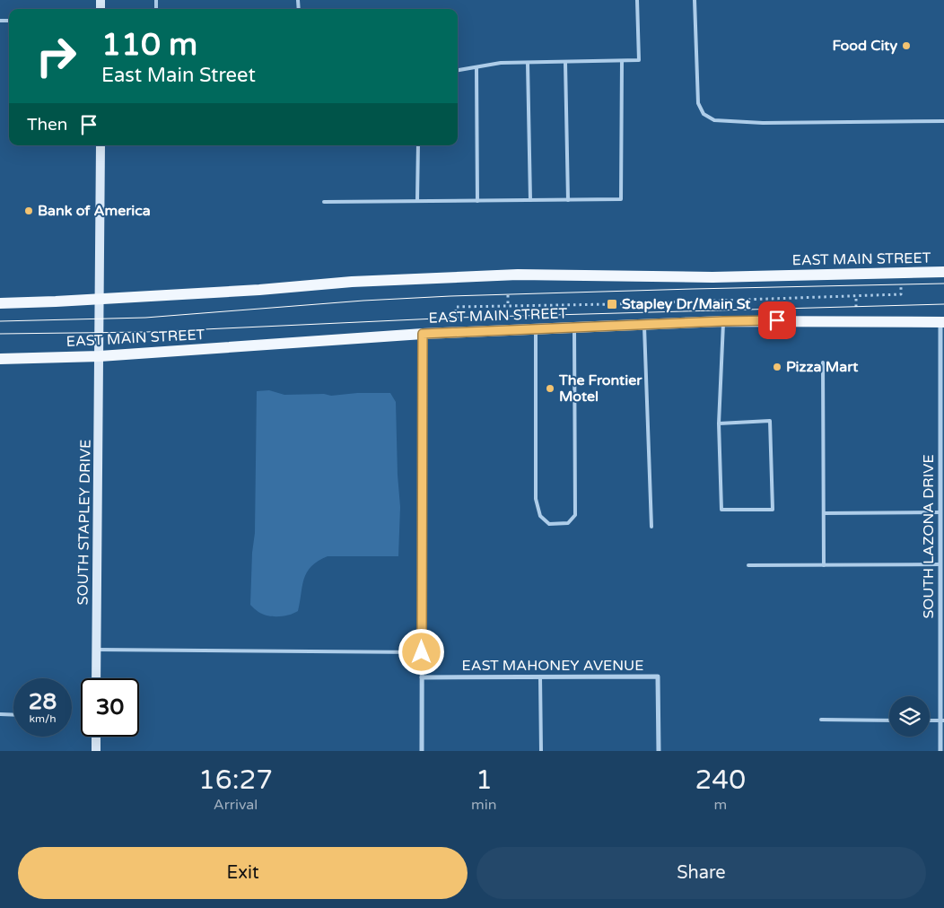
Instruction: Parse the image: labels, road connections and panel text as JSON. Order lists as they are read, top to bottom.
{
  "streets": {
    "main road": ["EAST MAIN STREET", "SOUTH STAPLEY DRIVE"],
    "street": ["SOUTH LAZONA DRIVE", "EAST MAHONEY AVENUE"]
  },
  "crossings": [
    ["EAST MAIN STREET", "SOUTH STAPLEY DRIVE"],
    ["EAST MAIN STREET", "SOUTH LAZONA DRIVE"]
  ],
  "places": {
    "other": [
      "Food City",
      "Bank of America",
      "Pizza Mart",
      "The Frontier Motel"
    ],
    "transit": ["Stapley Dr/Main St"]
  },
  "page": {
    "turn": ["110 m", "East Main Street"],
    "then": "Then",
    "speed": "28 km/h",
    "limit": "30",
    "eta": [
      "16:27",
      "Arrival",
      "1",
      "min",
      "240",
      "m"
    ],
    "buttons": ["Exit", "Share"]
  }
}
